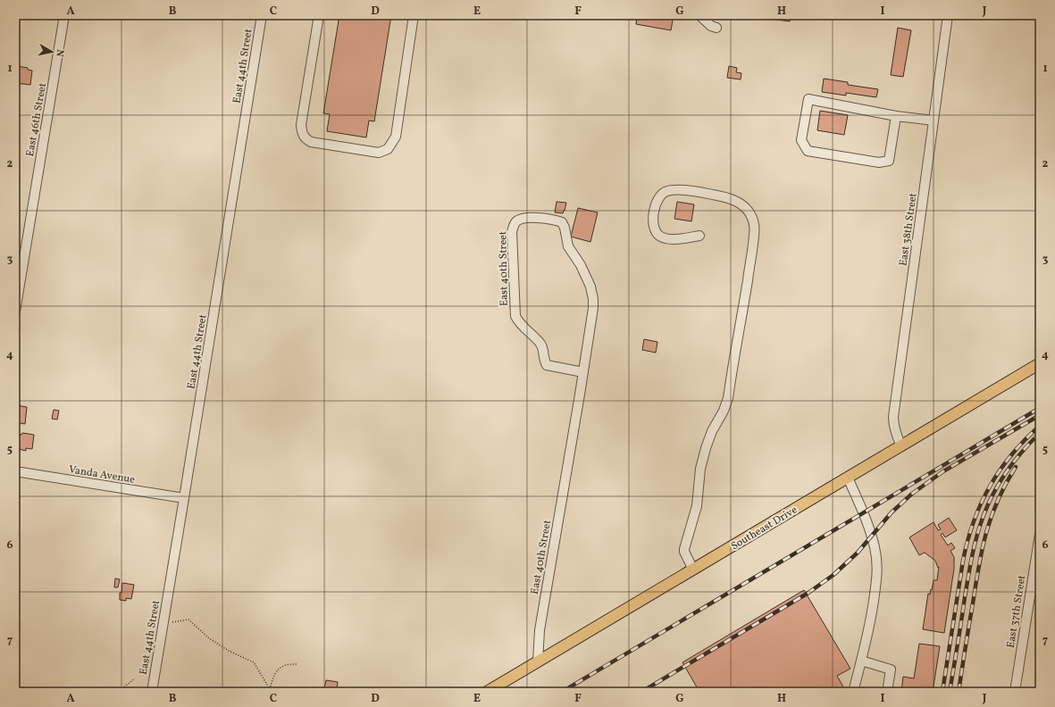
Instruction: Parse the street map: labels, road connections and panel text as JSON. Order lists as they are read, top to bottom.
{
  "streets": {
    "main road": ["Southeast Drive"],
    "street": [
      "East 44th Street",
      "East 46th Street",
      "East 38th Street",
      "East 40th Street",
      "Vanda Avenue",
      "East 37th Street"
    ]
  },
  "crossings": [
    ["East 44th Street", "Vanda Avenue"],
    ["East 38th Street", "Southeast Drive"],
    ["East 40th Street", "Southeast Drive"]
  ],
  "north": "right",
  "grid": {
    "columns": [
      "A",
      "B",
      "C",
      "D",
      "E",
      "F",
      "G",
      "H",
      "I",
      "J"
    ],
    "rows": [
      "1",
      "2",
      "3",
      "4",
      "5",
      "6",
      "7"
    ]
  }
}
